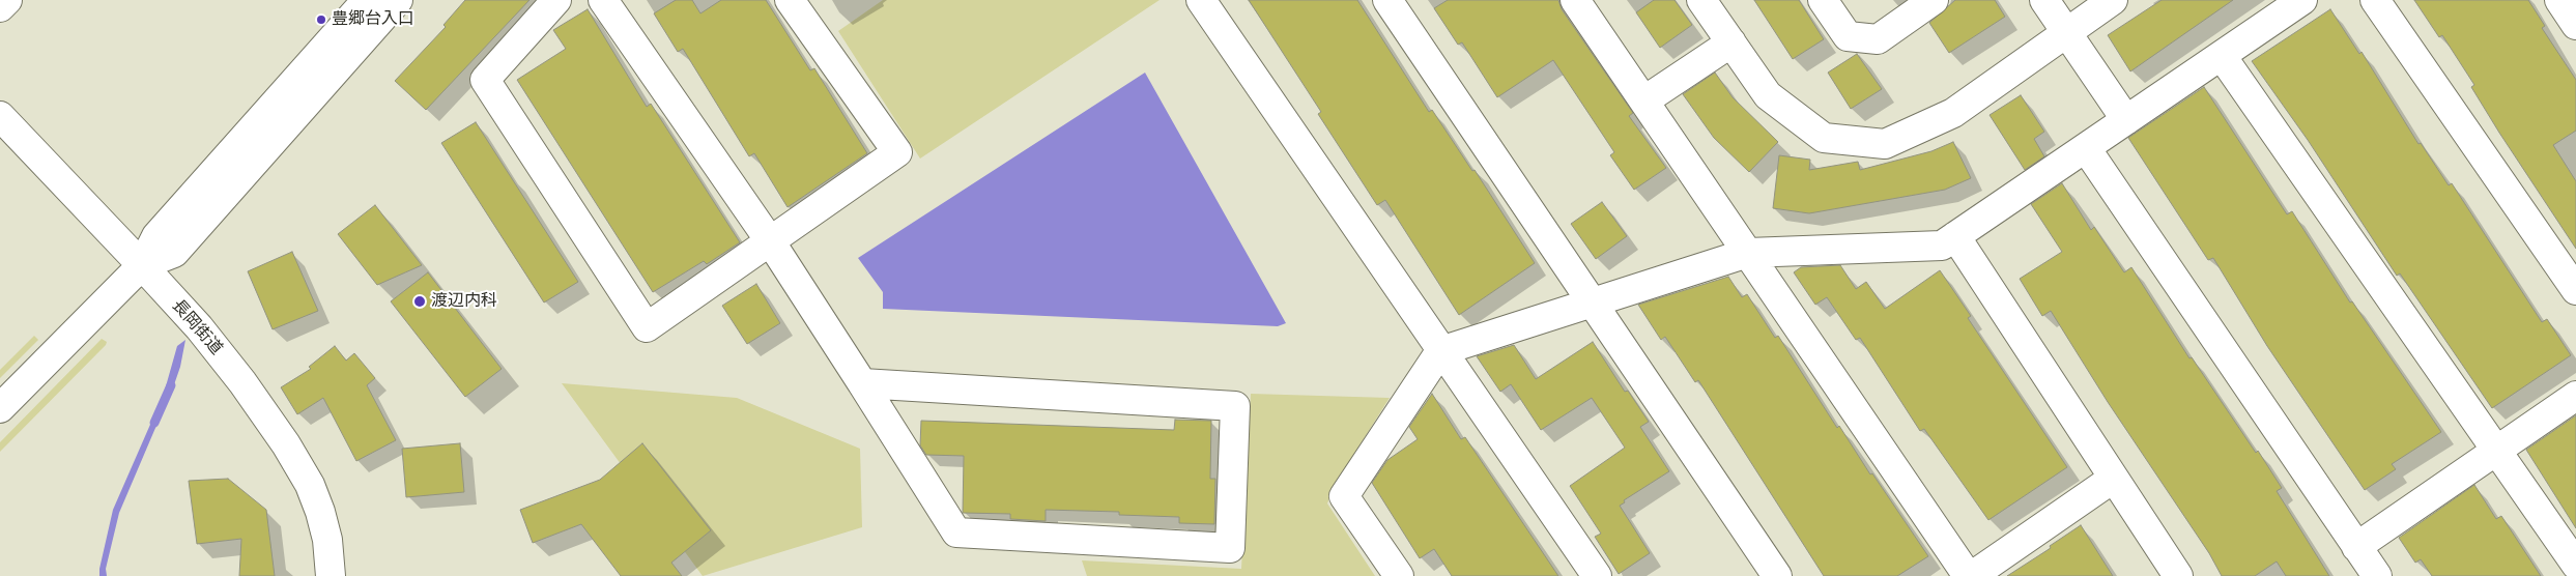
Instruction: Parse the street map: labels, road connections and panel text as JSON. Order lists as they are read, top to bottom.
{
  "streets": {
    "street": ["長岡街道"]
  },
  "places": ["豊郷台入口", "渡辺内科"]
}
